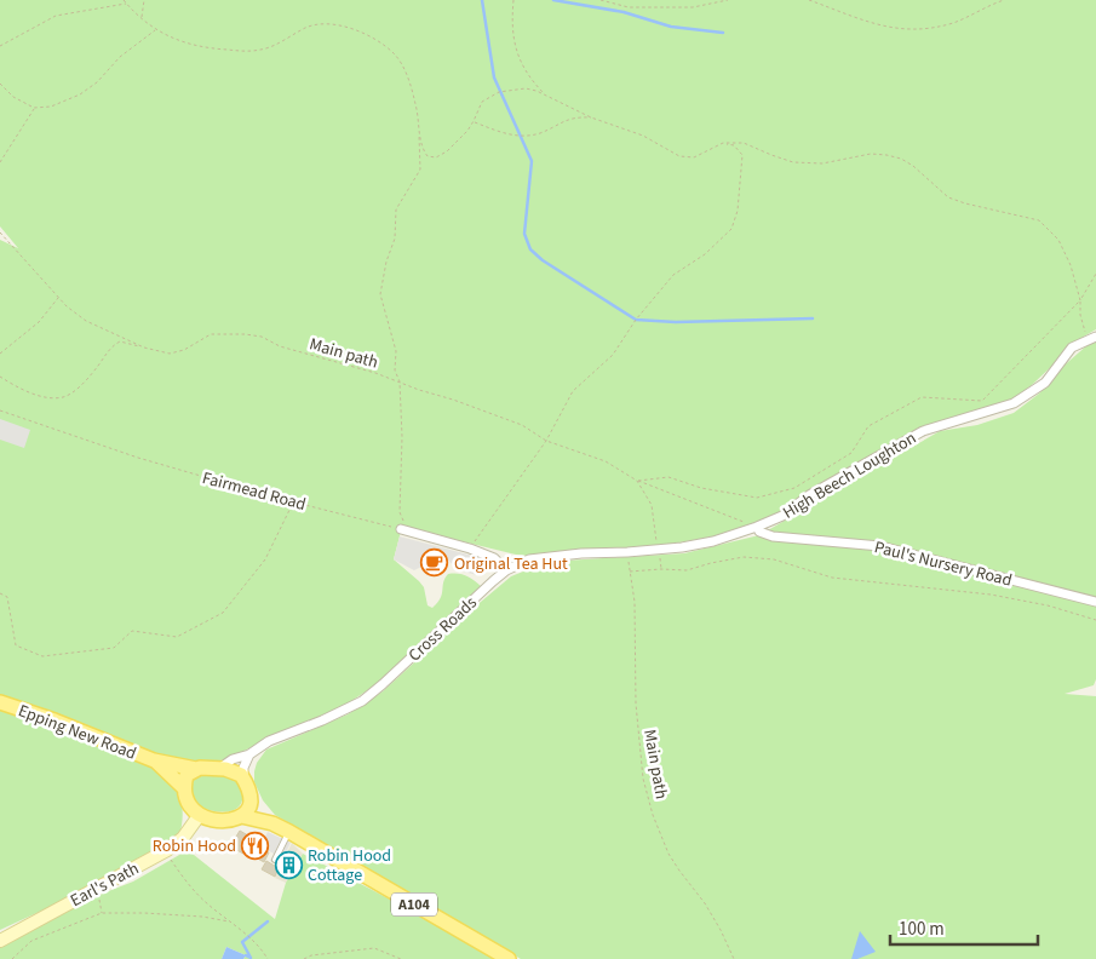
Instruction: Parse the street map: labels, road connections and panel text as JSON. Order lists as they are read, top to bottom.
{
  "streets": {
    "main road": ["Epping New Road", "A104"],
    "street": [
      "High Beech Loughton",
      "Paul's Nursery Road",
      "Cross Roads",
      "Earl's Path"
    ],
    "path": ["Main path", "Fairmead Road"]
  },
  "crossings": [
    ["Main path", "Cross Roads"],
    ["High Beech Loughton", "Paul's Nursery Road"],
    ["High Beech Loughton", "Cross Roads"],
    ["Paul's Nursery Road", "Cross Roads"],
    ["Cross Roads", "Epping New Road"],
    ["Cross Roads", "Earl's Path"],
    ["Cross Roads", "A104"],
    ["Epping New Road", "Earl's Path"],
    ["Epping New Road", "A104"],
    ["Earl's Path", "A104"]
  ],
  "places": {
    "cafe": ["Original Tea Hut"],
    "restaurant": ["Robin Hood"],
    "building": ["Robin Hood Cottage"]
  },
  "scale_bar": "100 m"
}
